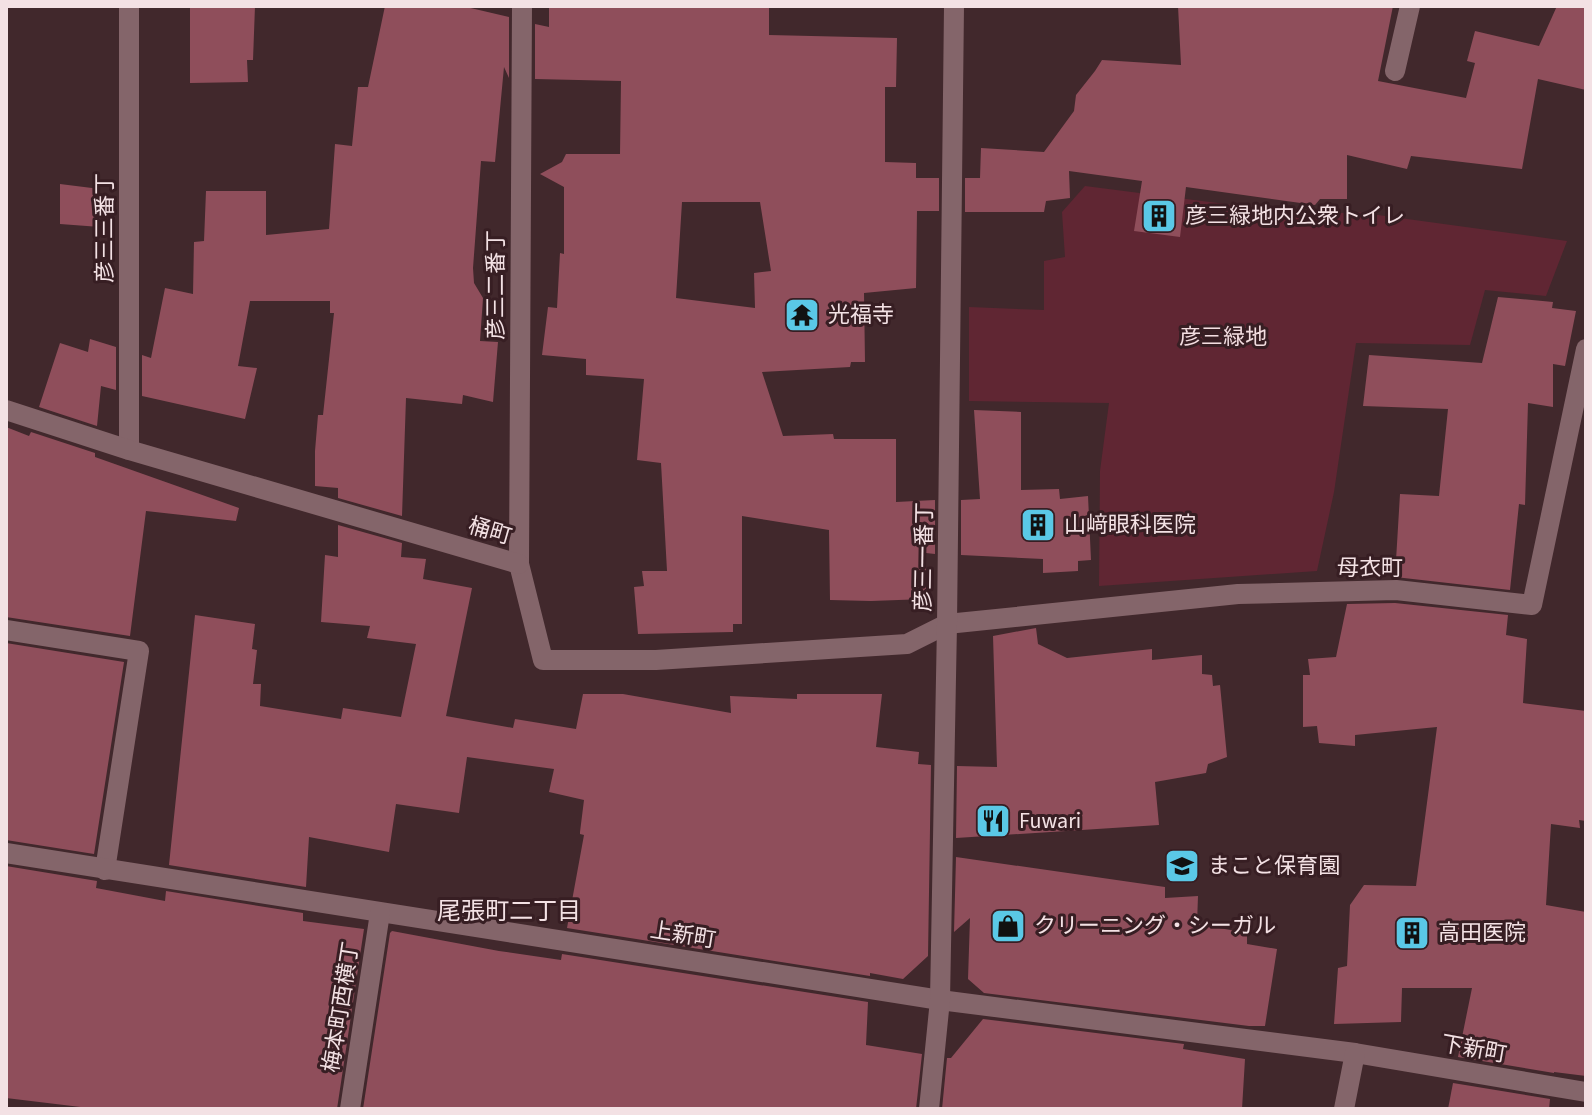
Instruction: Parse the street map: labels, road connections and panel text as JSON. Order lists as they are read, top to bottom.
{
  "streets": {
    "street": [
      "彦三三番丁",
      "彦三二番丁",
      "桶町",
      "彦三一番丁",
      "母衣町",
      "上新町",
      "梅本町西横丁",
      "下新町"
    ]
  },
  "crossings": [
    ["彦三三番丁", "桶町"],
    ["彦三二番丁", "桶町"],
    ["桶町", "彦三一番丁"],
    ["桶町", "母衣町"],
    ["彦三一番丁", "母衣町"],
    ["彦三一番丁", "上新町"],
    ["上新町", "梅本町西横丁"],
    ["上新町", "下新町"]
  ],
  "districts": ["尾張町二丁目"],
  "parks": ["彦三緑地"],
  "places": {
    "building": ["彦三緑地内公衆トイレ", "山﨑眼科医院", "高田医院"],
    "temple": ["光福寺"],
    "restaurant": ["Fuwari"],
    "school or university": ["まこと保育園"],
    "shop": ["クリーニング・シーガル"]
  }
}
